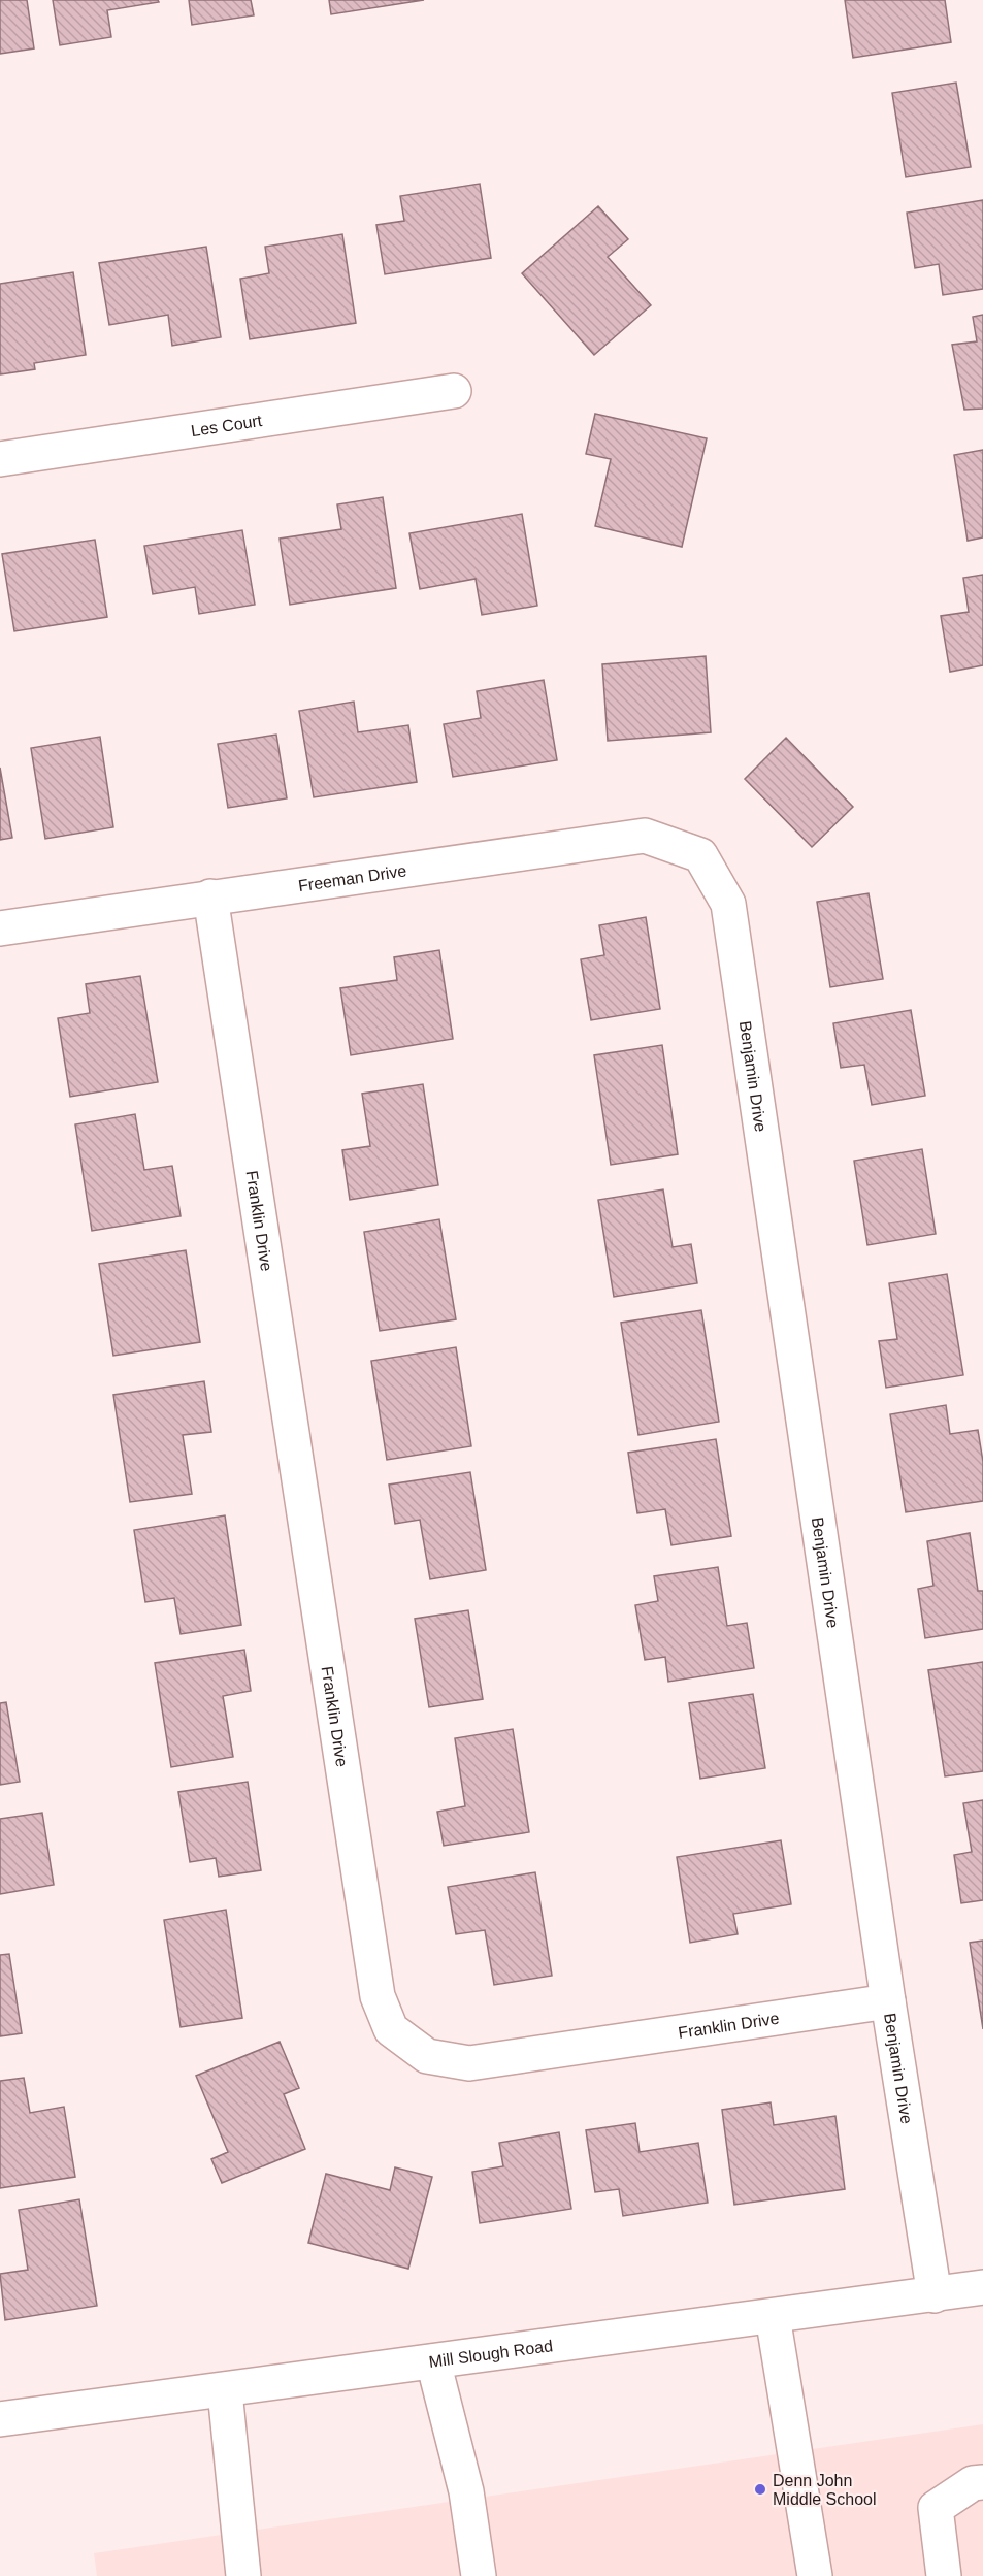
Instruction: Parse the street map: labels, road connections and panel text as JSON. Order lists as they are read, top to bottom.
{
  "streets": {
    "street": [
      "Les Court",
      "Freeman Drive",
      "Benjamin Drive",
      "Franklin Drive",
      "Mill Slough Road"
    ]
  },
  "crossings": [
    ["Freeman Drive", "Benjamin Drive"],
    ["Freeman Drive", "Franklin Drive"],
    ["Benjamin Drive", "Franklin Drive"],
    ["Benjamin Drive", "Mill Slough Road"]
  ],
  "places": ["Denn John Middle School"]
}
